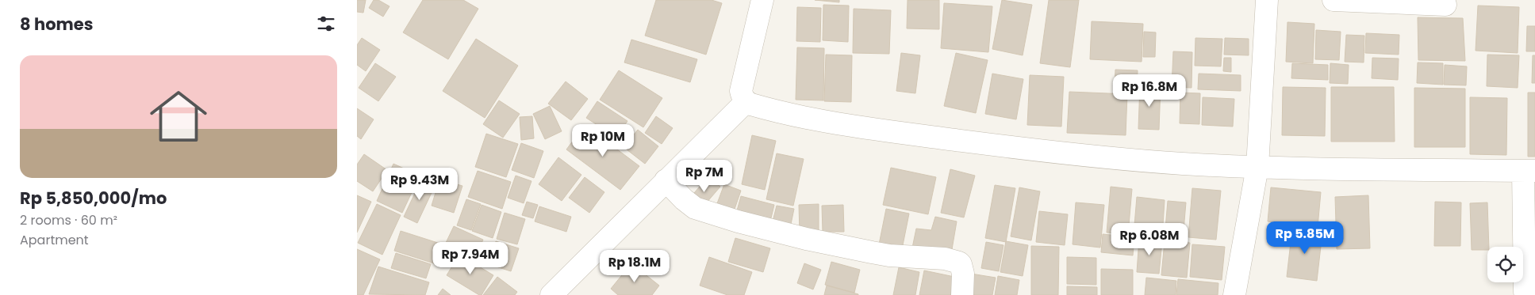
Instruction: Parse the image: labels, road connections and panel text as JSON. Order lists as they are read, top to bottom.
{
  "page": {
    "heading": "8 homes",
    "list": [
      {
        "name": "Rp 5,850,000/mo",
        "note": "2 rooms · 60 m² · Apartment"
      }
    ],
    "price": [
      "Rp 16.8M",
      "Rp 10M",
      "Rp 7M",
      "Rp 9.43M",
      "Rp 5.85M",
      "Rp 6.08M",
      "Rp 7.94M",
      "Rp 18.1M"
    ]
  }
}
